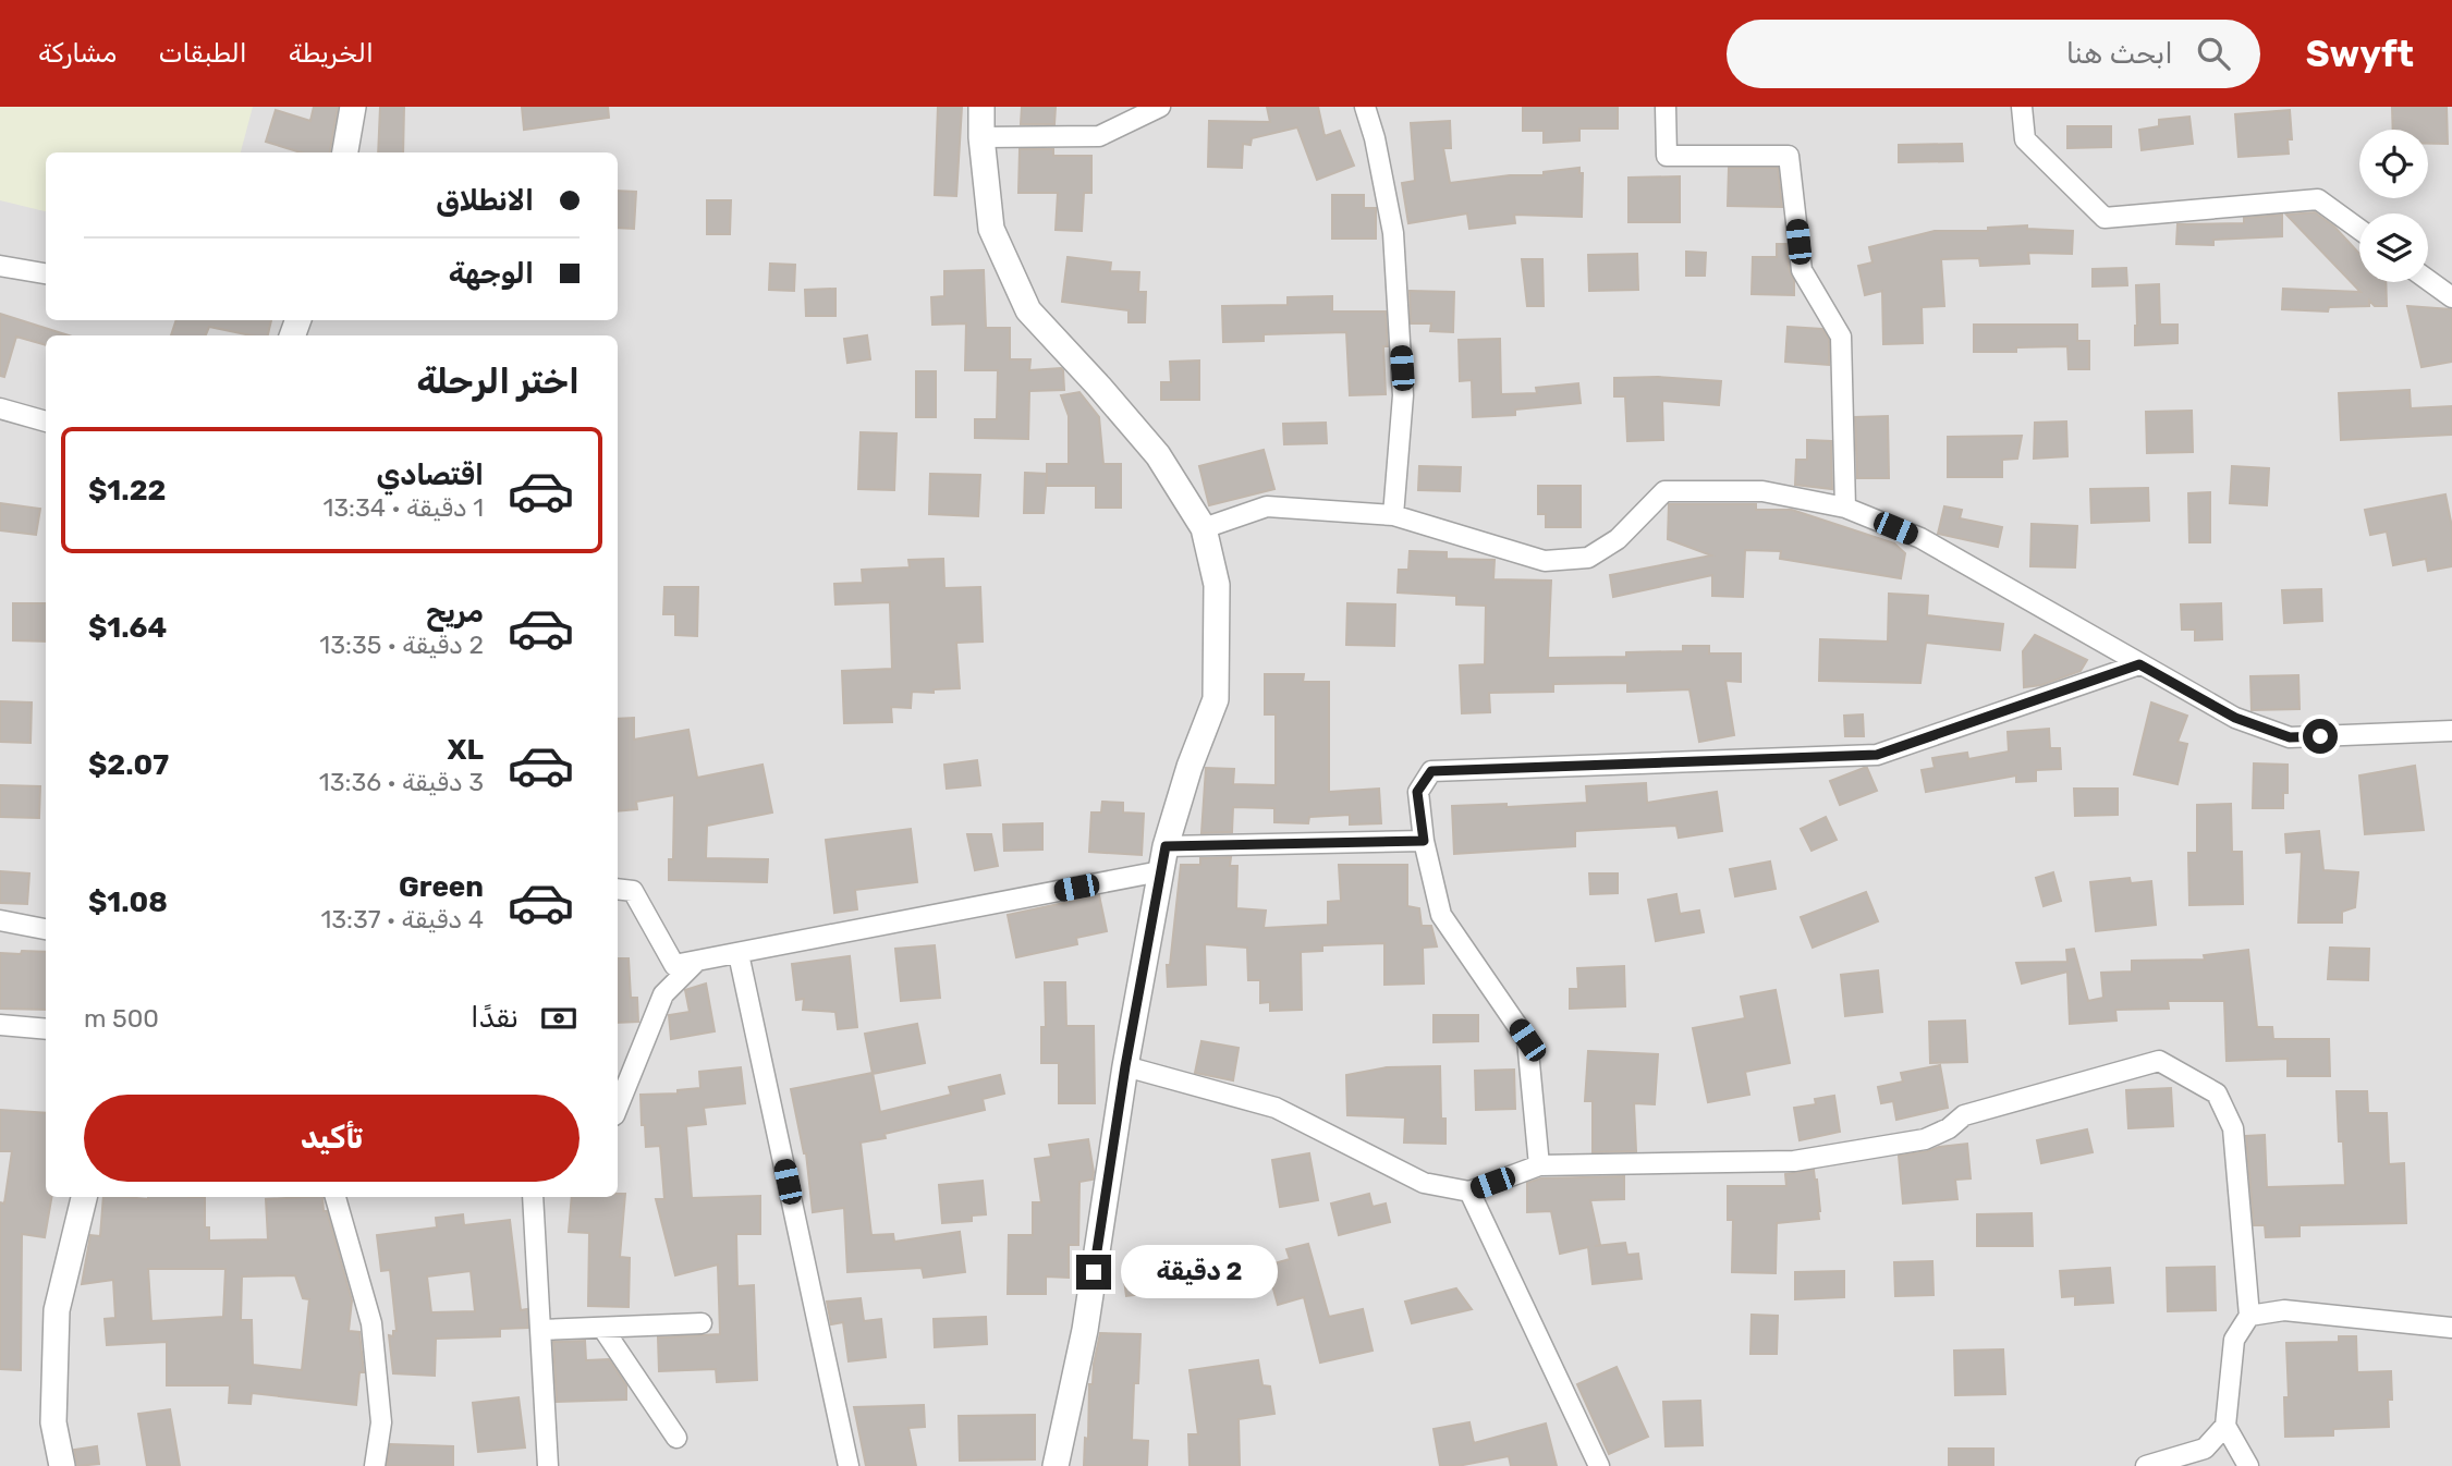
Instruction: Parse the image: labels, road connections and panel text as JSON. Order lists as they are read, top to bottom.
{
  "page": {
    "header": "Swyft",
    "search": "ابحث هنا",
    "nav": ["الخريطة", "الطبقات", "مشاركة"],
    "banner": ["الانطلاق", "الوجهة"],
    "heading": "اختر الرحلة",
    "list": [
      {
        "name": "اقتصادي",
        "note": "1 دقيقة · 13:34",
        "value": "$1.22"
      },
      {
        "name": "مريح",
        "note": "2 دقيقة · 13:35",
        "value": "$1.64"
      },
      {
        "name": "XL",
        "note": "3 دقيقة · 13:36",
        "value": "$2.07"
      },
      {
        "name": "Green",
        "note": "4 دقيقة · 13:37",
        "value": "$1.08"
      }
    ],
    "pay": ["نقدًا", "500 m"],
    "buttons": "تأكيد",
    "bubble": "2 دقيقة"
  }
}
